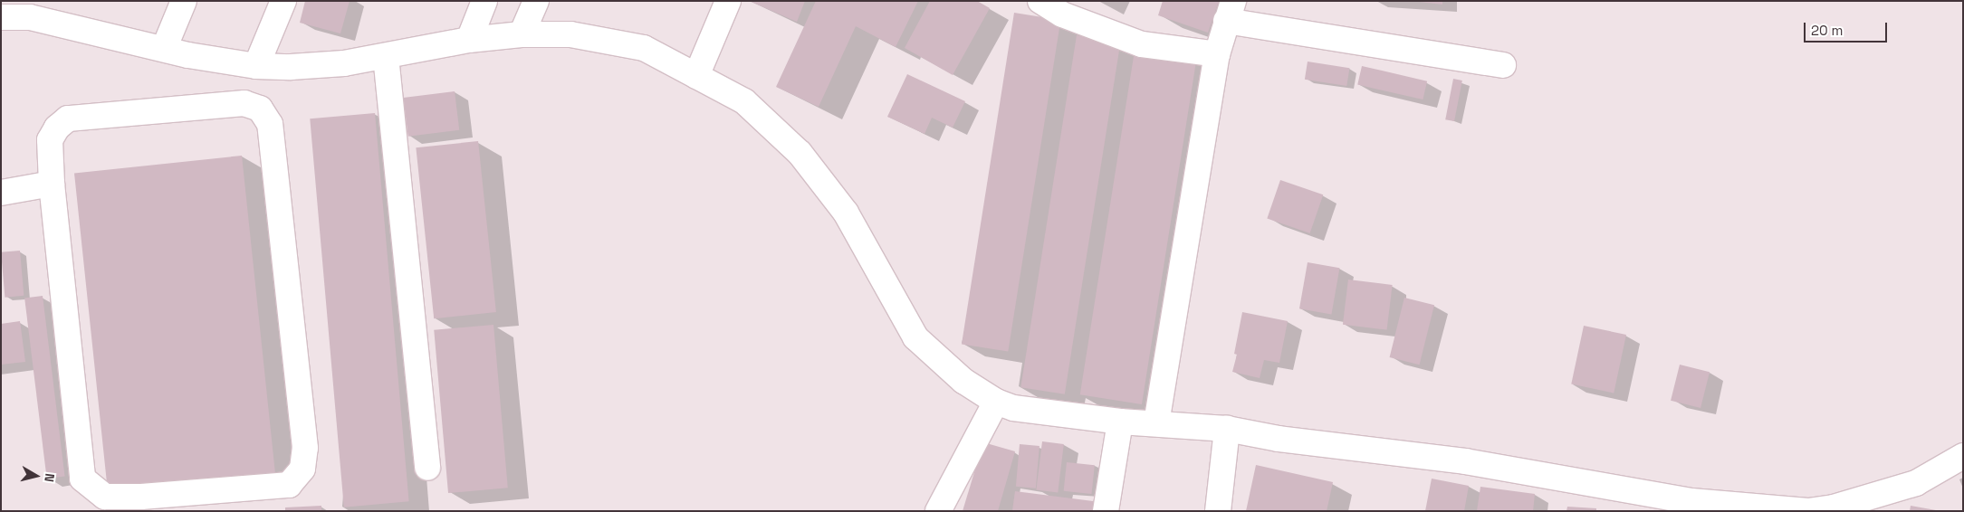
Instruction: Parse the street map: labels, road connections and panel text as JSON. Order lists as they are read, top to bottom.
{
  "scale_bar": "20 m",
  "north": "right"
}
